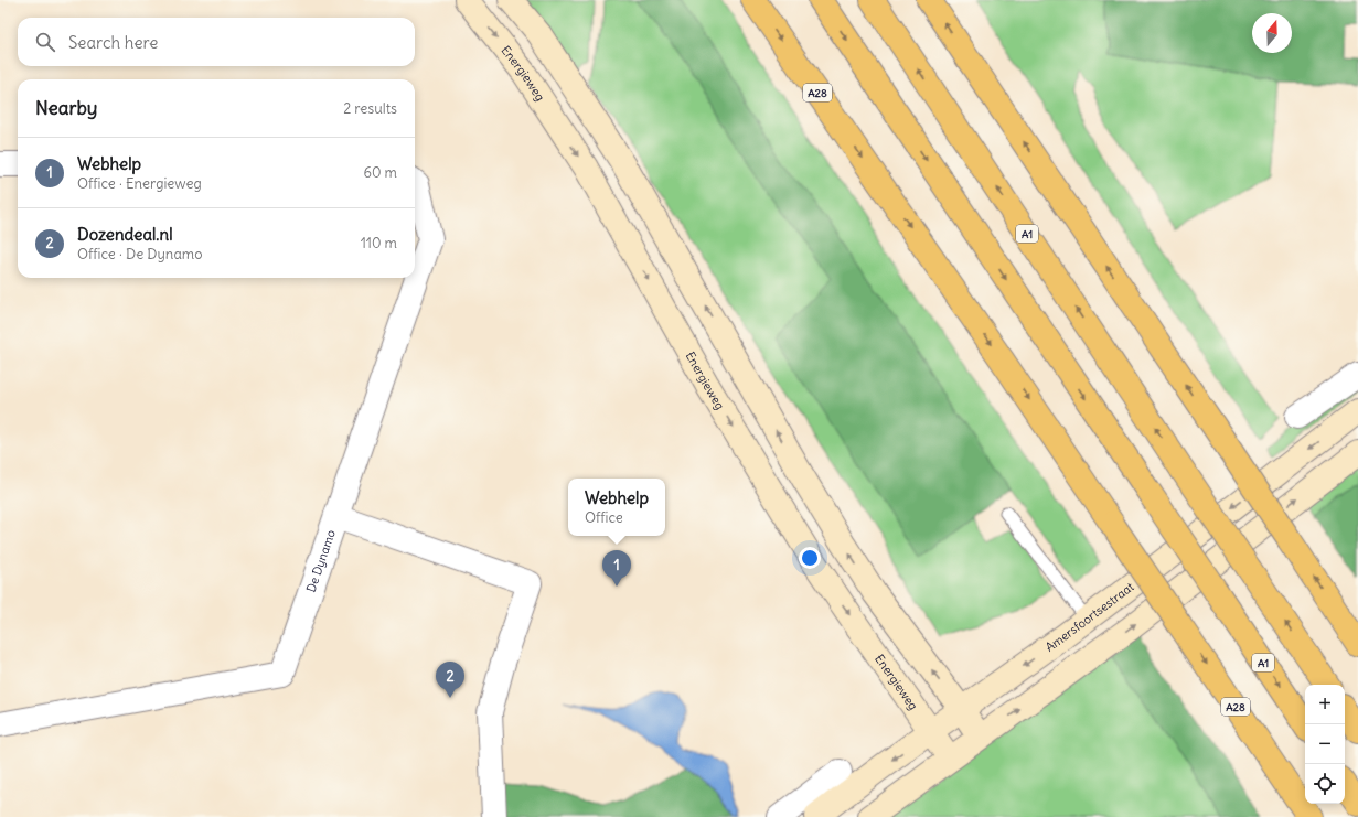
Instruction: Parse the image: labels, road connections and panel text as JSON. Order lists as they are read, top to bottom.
{
  "streets": {
    "highway": ["A28", "A1"],
    "main road": ["Energieweg", "Amersfoortsestraat"],
    "street": ["De Dynamo"]
  },
  "crossings": [
    ["Energieweg", "Amersfoortsestraat"]
  ],
  "north": "top",
  "page": {
    "search": "Search here",
    "heading": ["Nearby", "2 results"],
    "list": [
      {
        "mark": "1",
        "name": "Webhelp",
        "note": "Office · Energieweg",
        "value": "60 m"
      },
      {
        "mark": "2",
        "name": "Dozendeal.nl",
        "note": "Office · De Dynamo",
        "value": "110 m"
      }
    ],
    "popup": ["Webhelp", "Office"],
    "pins": ["1", "2"],
    "map_buttons": ["+", "−"]
  }
}
